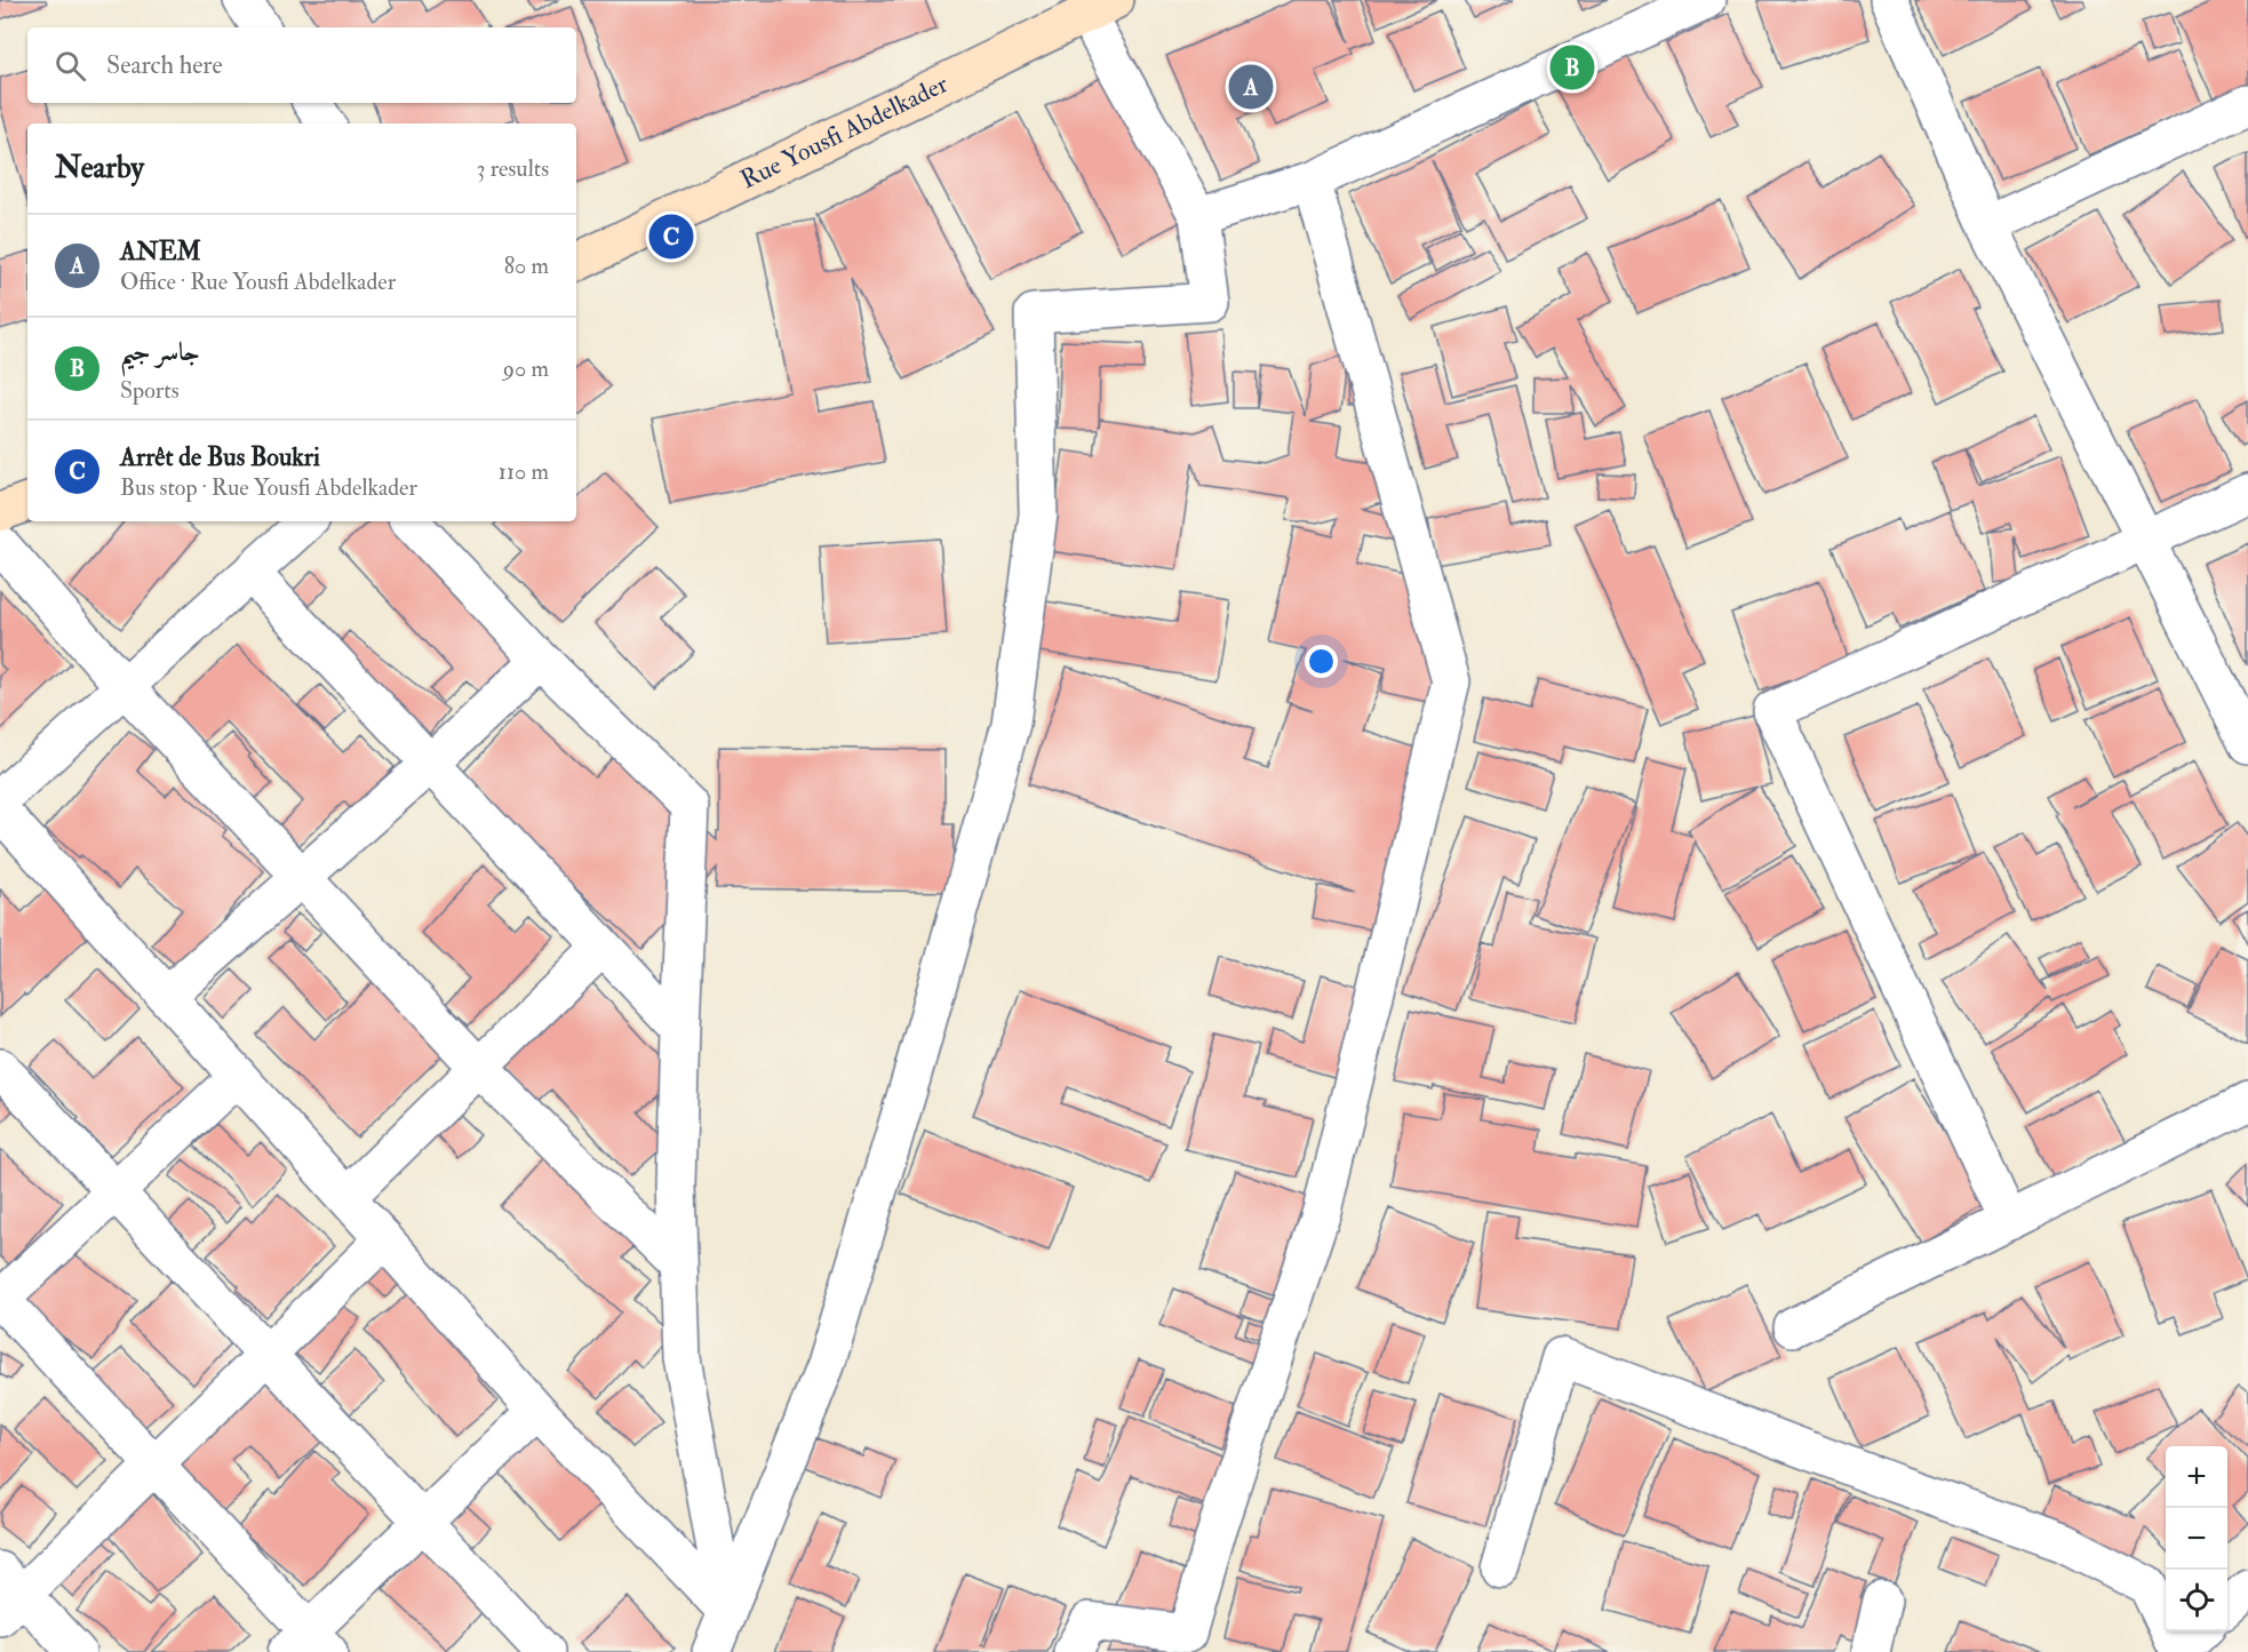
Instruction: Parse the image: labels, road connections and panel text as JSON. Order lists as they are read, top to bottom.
{
  "streets": {
    "main road": ["Rue Yousfi Abdelkader"]
  },
  "page": {
    "search": "Search here",
    "pins": ["B", "A", "C"],
    "heading": ["Nearby", "3 results"],
    "list": [
      {
        "mark": "A",
        "name": "ANEM",
        "note": "Office · Rue Yousfi Abdelkader",
        "value": "80 m"
      },
      {
        "mark": "B",
        "name": "جاسر جيم",
        "note": "Sports",
        "value": "90 m"
      },
      {
        "mark": "C",
        "name": "Arrêt de Bus Boukri",
        "note": "Bus stop · Rue Yousfi Abdelkader",
        "value": "110 m"
      }
    ],
    "map_buttons": ["+", "−"]
  }
}
